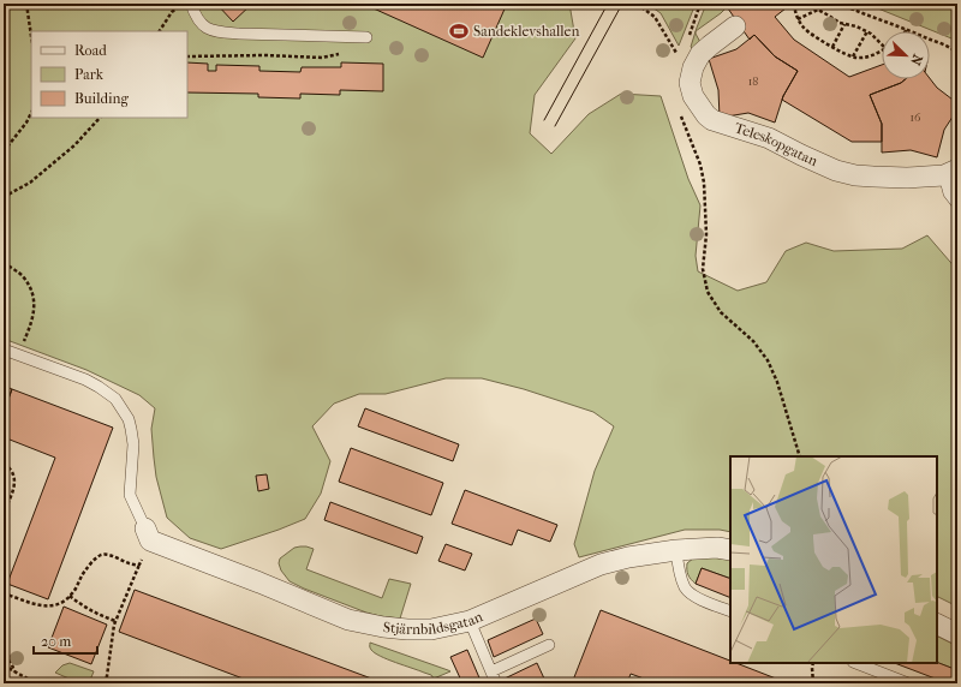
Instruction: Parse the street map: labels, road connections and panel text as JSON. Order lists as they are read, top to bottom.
{
  "streets": {
    "street": ["Teleskopgatan", "Stjärnbildsgatan"]
  },
  "places": {
    "sports": ["Sandeklevshallen"]
  },
  "house_numbers": ["18", "16"],
  "legend": ["Road", "Park", "Building"],
  "scale_bar": "20 m",
  "north": "bottom right"
}
